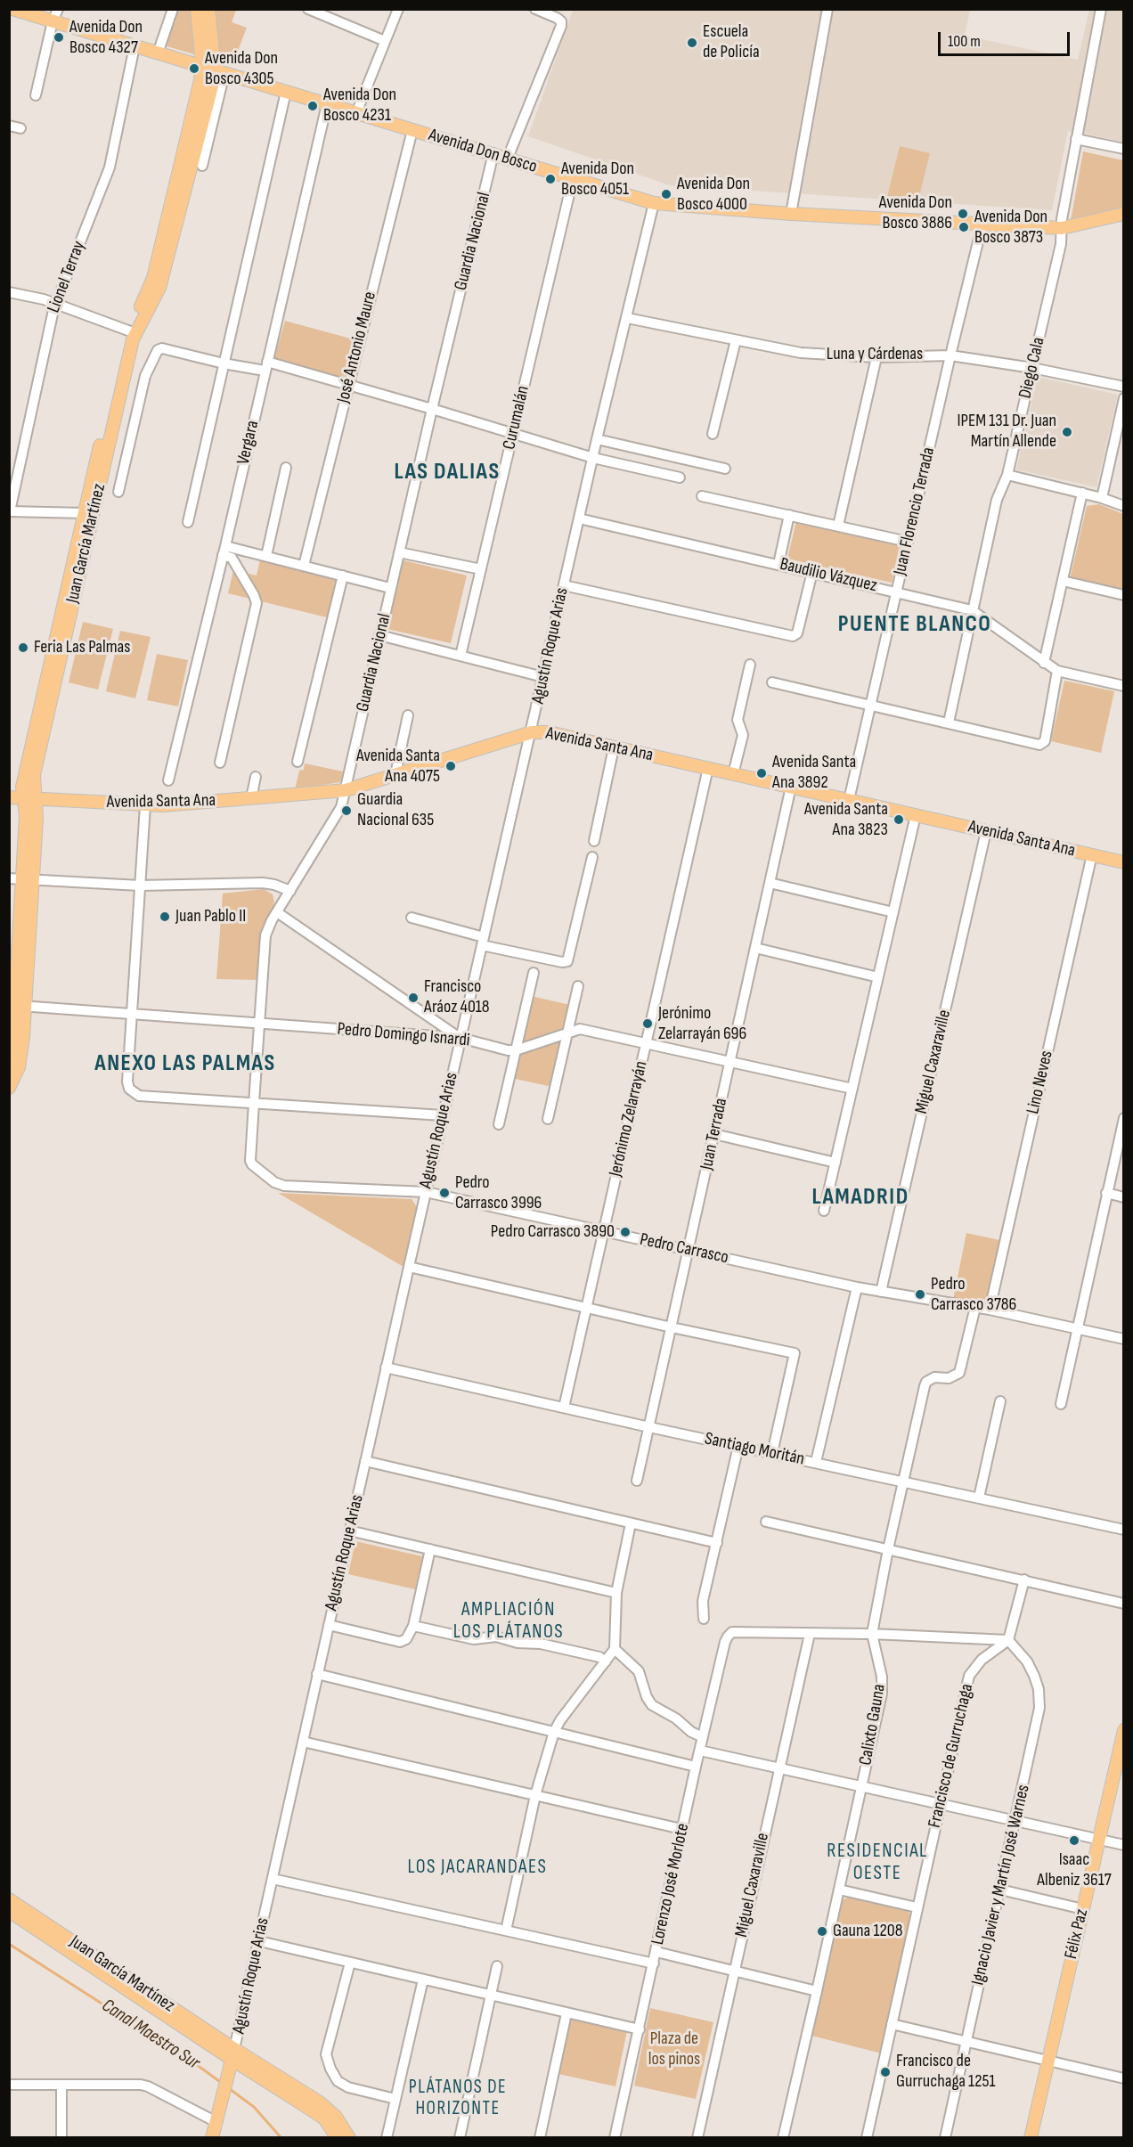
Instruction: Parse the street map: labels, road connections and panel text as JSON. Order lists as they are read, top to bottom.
{
  "streets": {
    "main road": [
      "Avenida Don Bosco",
      "Juan García Martínez",
      "Avenida Santa Ana",
      "Félix Paz"
    ],
    "street": [
      "Guardia Nacional",
      "Lionel Terray",
      "José Antonio Maure",
      "Luna y Cárdenas",
      "Diego Cala",
      "Curumalán",
      "Vergara",
      "Juan Florencio Terrada",
      "Baudilio Vázquez",
      "Agustín Roque Arias",
      "Pedro Domingo Isnardi",
      "Miguel Caxaraville",
      "Lino Neves",
      "Jerónimo Zelarrayán",
      "Juan Terrada",
      "Pedro Carrasco",
      "Santiago Moritán",
      "Calixto Gauna",
      "Francisco de Gurruchaga",
      "Lorenzo José Morlote",
      "Ignacio Javier y Martín José Warnes"
    ]
  },
  "crossings": [
    ["Avenida Don Bosco", "Guardia Nacional"],
    ["Avenida Don Bosco", "Lionel Terray"],
    ["Avenida Don Bosco", "José Antonio Maure"],
    ["Avenida Don Bosco", "Diego Cala"],
    ["Avenida Don Bosco", "Curumalán"],
    ["Avenida Don Bosco", "Vergara"],
    ["Avenida Don Bosco", "Juan Florencio Terrada"],
    ["Avenida Don Bosco", "Juan García Martínez"],
    ["Avenida Don Bosco", "Agustín Roque Arias"],
    ["Guardia Nacional", "Avenida Santa Ana"],
    ["Guardia Nacional", "Pedro Domingo Isnardi"],
    ["Guardia Nacional", "Pedro Carrasco"],
    ["Luna y Cárdenas", "Diego Cala"],
    ["Luna y Cárdenas", "Juan Florencio Terrada"],
    ["Luna y Cárdenas", "Agustín Roque Arias"],
    ["Diego Cala", "Baudilio Vázquez"],
    ["Juan Florencio Terrada", "Baudilio Vázquez"],
    ["Juan Florencio Terrada", "Avenida Santa Ana"],
    ["Juan García Martínez", "Agustín Roque Arias"],
    ["Juan García Martínez", "Avenida Santa Ana"],
    ["Juan García Martínez", "Pedro Domingo Isnardi"],
    ["Baudilio Vázquez", "Agustín Roque Arias"],
    ["Agustín Roque Arias", "Avenida Santa Ana"],
    ["Agustín Roque Arias", "Pedro Domingo Isnardi"],
    ["Agustín Roque Arias", "Pedro Carrasco"],
    ["Agustín Roque Arias", "Santiago Moritán"],
    ["Avenida Santa Ana", "Miguel Caxaraville"],
    ["Avenida Santa Ana", "Lino Neves"],
    ["Avenida Santa Ana", "Jerónimo Zelarrayán"],
    ["Avenida Santa Ana", "Juan Terrada"],
    ["Miguel Caxaraville", "Pedro Carrasco"],
    ["Miguel Caxaraville", "Lorenzo José Morlote"],
    ["Lino Neves", "Pedro Carrasco"],
    ["Jerónimo Zelarrayán", "Pedro Carrasco"],
    ["Jerónimo Zelarrayán", "Santiago Moritán"],
    ["Juan Terrada", "Pedro Carrasco"],
    ["Juan Terrada", "Santiago Moritán"],
    ["Pedro Carrasco", "Calixto Gauna"],
    ["Santiago Moritán", "Calixto Gauna"],
    ["Francisco de Gurruchaga", "Ignacio Javier y Martín José Warnes"]
  ],
  "districts": [
    "LAS DALIAS",
    "PUENTE BLANCO",
    "ANEXO LAS PALMAS",
    "LAMADRID",
    "AMPLIACIÓN LOS PLÁTANOS",
    "RESIDENCIAL OESTE",
    "LOS JACARANDAES",
    "PLÁTANOS DE HORIZONTE"
  ],
  "water": ["Canal Maestro Sur"],
  "parks": ["Plaza de los pinos"],
  "places": [
    "Avenida Don Bosco 4327",
    "Escuela de Policía",
    "Avenida Don Bosco 4305",
    "Avenida Don Bosco 4231",
    "Avenida Don Bosco 4051",
    "Avenida Don Bosco 4000",
    "Avenida Don Bosco 3886",
    "Avenida Don Bosco 3873",
    "IPEM 131 Dr. Juan Martín Allende",
    "Feria Las Palmas",
    "Avenida Santa Ana 4075",
    "Avenida Santa Ana 3892",
    "Guardia Nacional 635",
    "Avenida Santa Ana 3823",
    "Juan Pablo II",
    "Francisco Aráoz 4018",
    "Jerónimo Zelarrayán 696",
    "Pedro Carrasco 3996",
    "Pedro Carrasco 3890",
    "Pedro Carrasco 3786",
    "Isaac Albeniz 3617",
    "Gauna 1208",
    "Francisco de Gurruchaga 1251"
  ],
  "scale_bar": "100 m"
}
